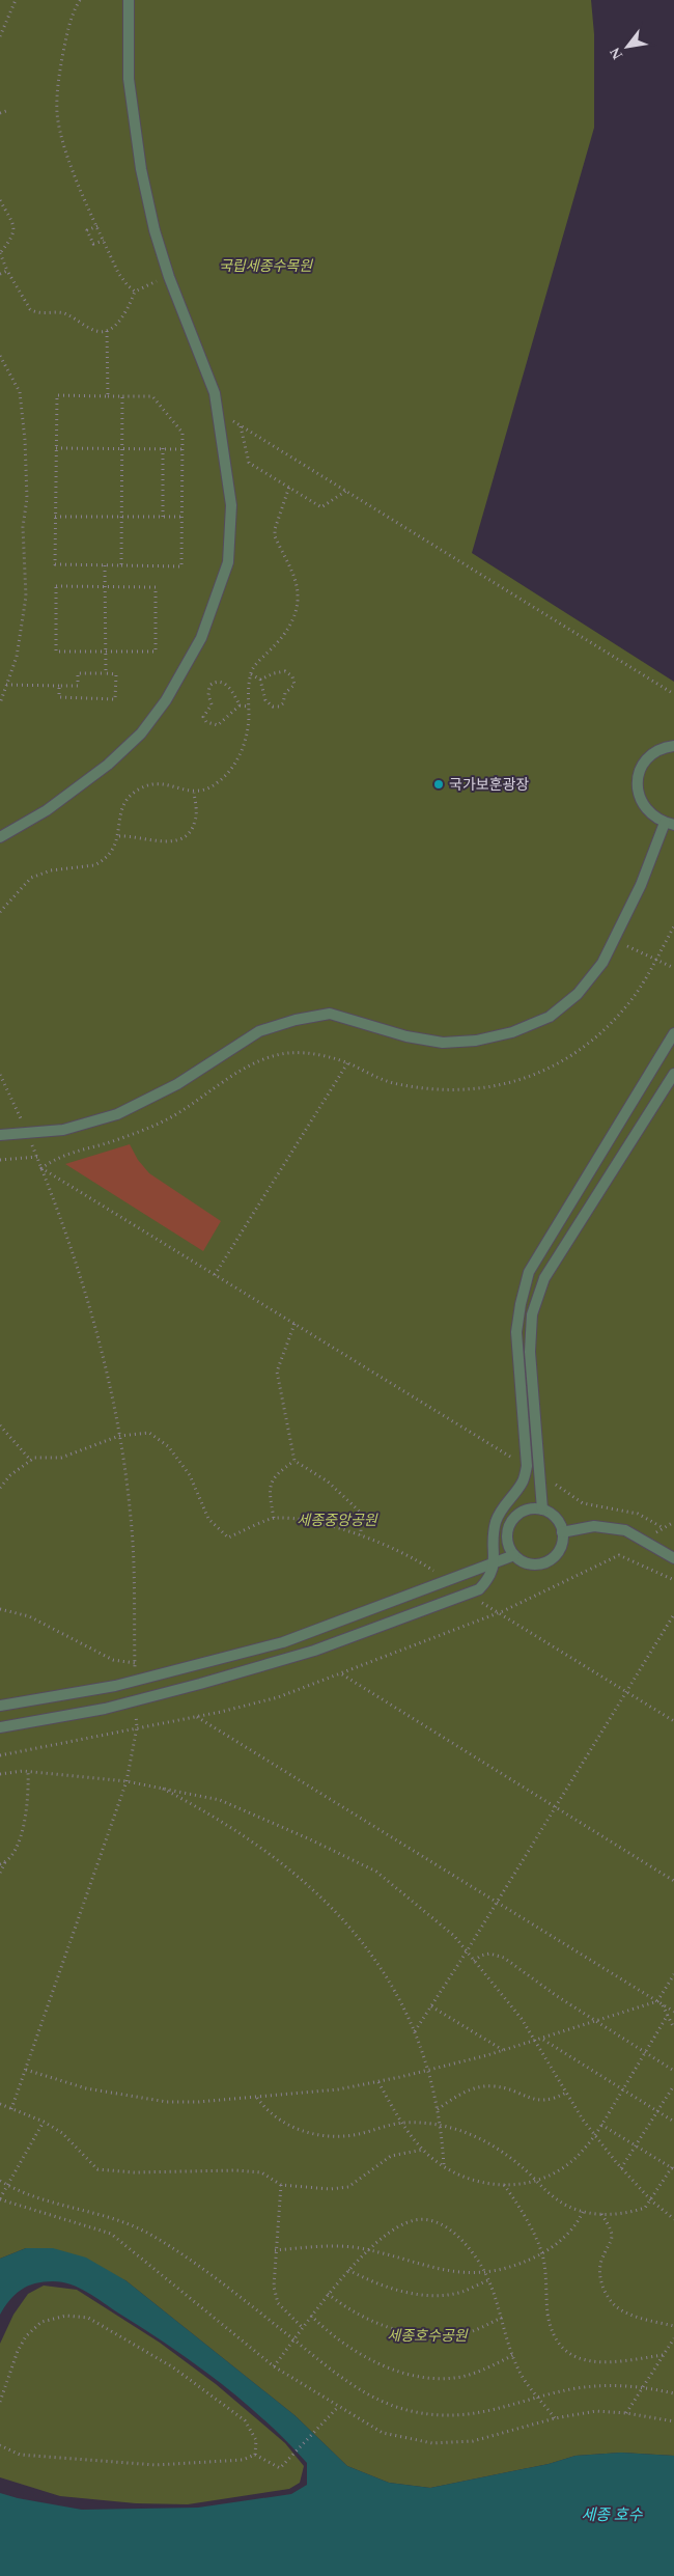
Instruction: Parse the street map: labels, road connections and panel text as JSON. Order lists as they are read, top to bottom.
{
  "water": ["세종 호수"],
  "parks": ["국립세종수목원", "세종중앙공원", "세종호수공원"],
  "places": ["국가보훈광장"],
  "north": "bottom left"
}
